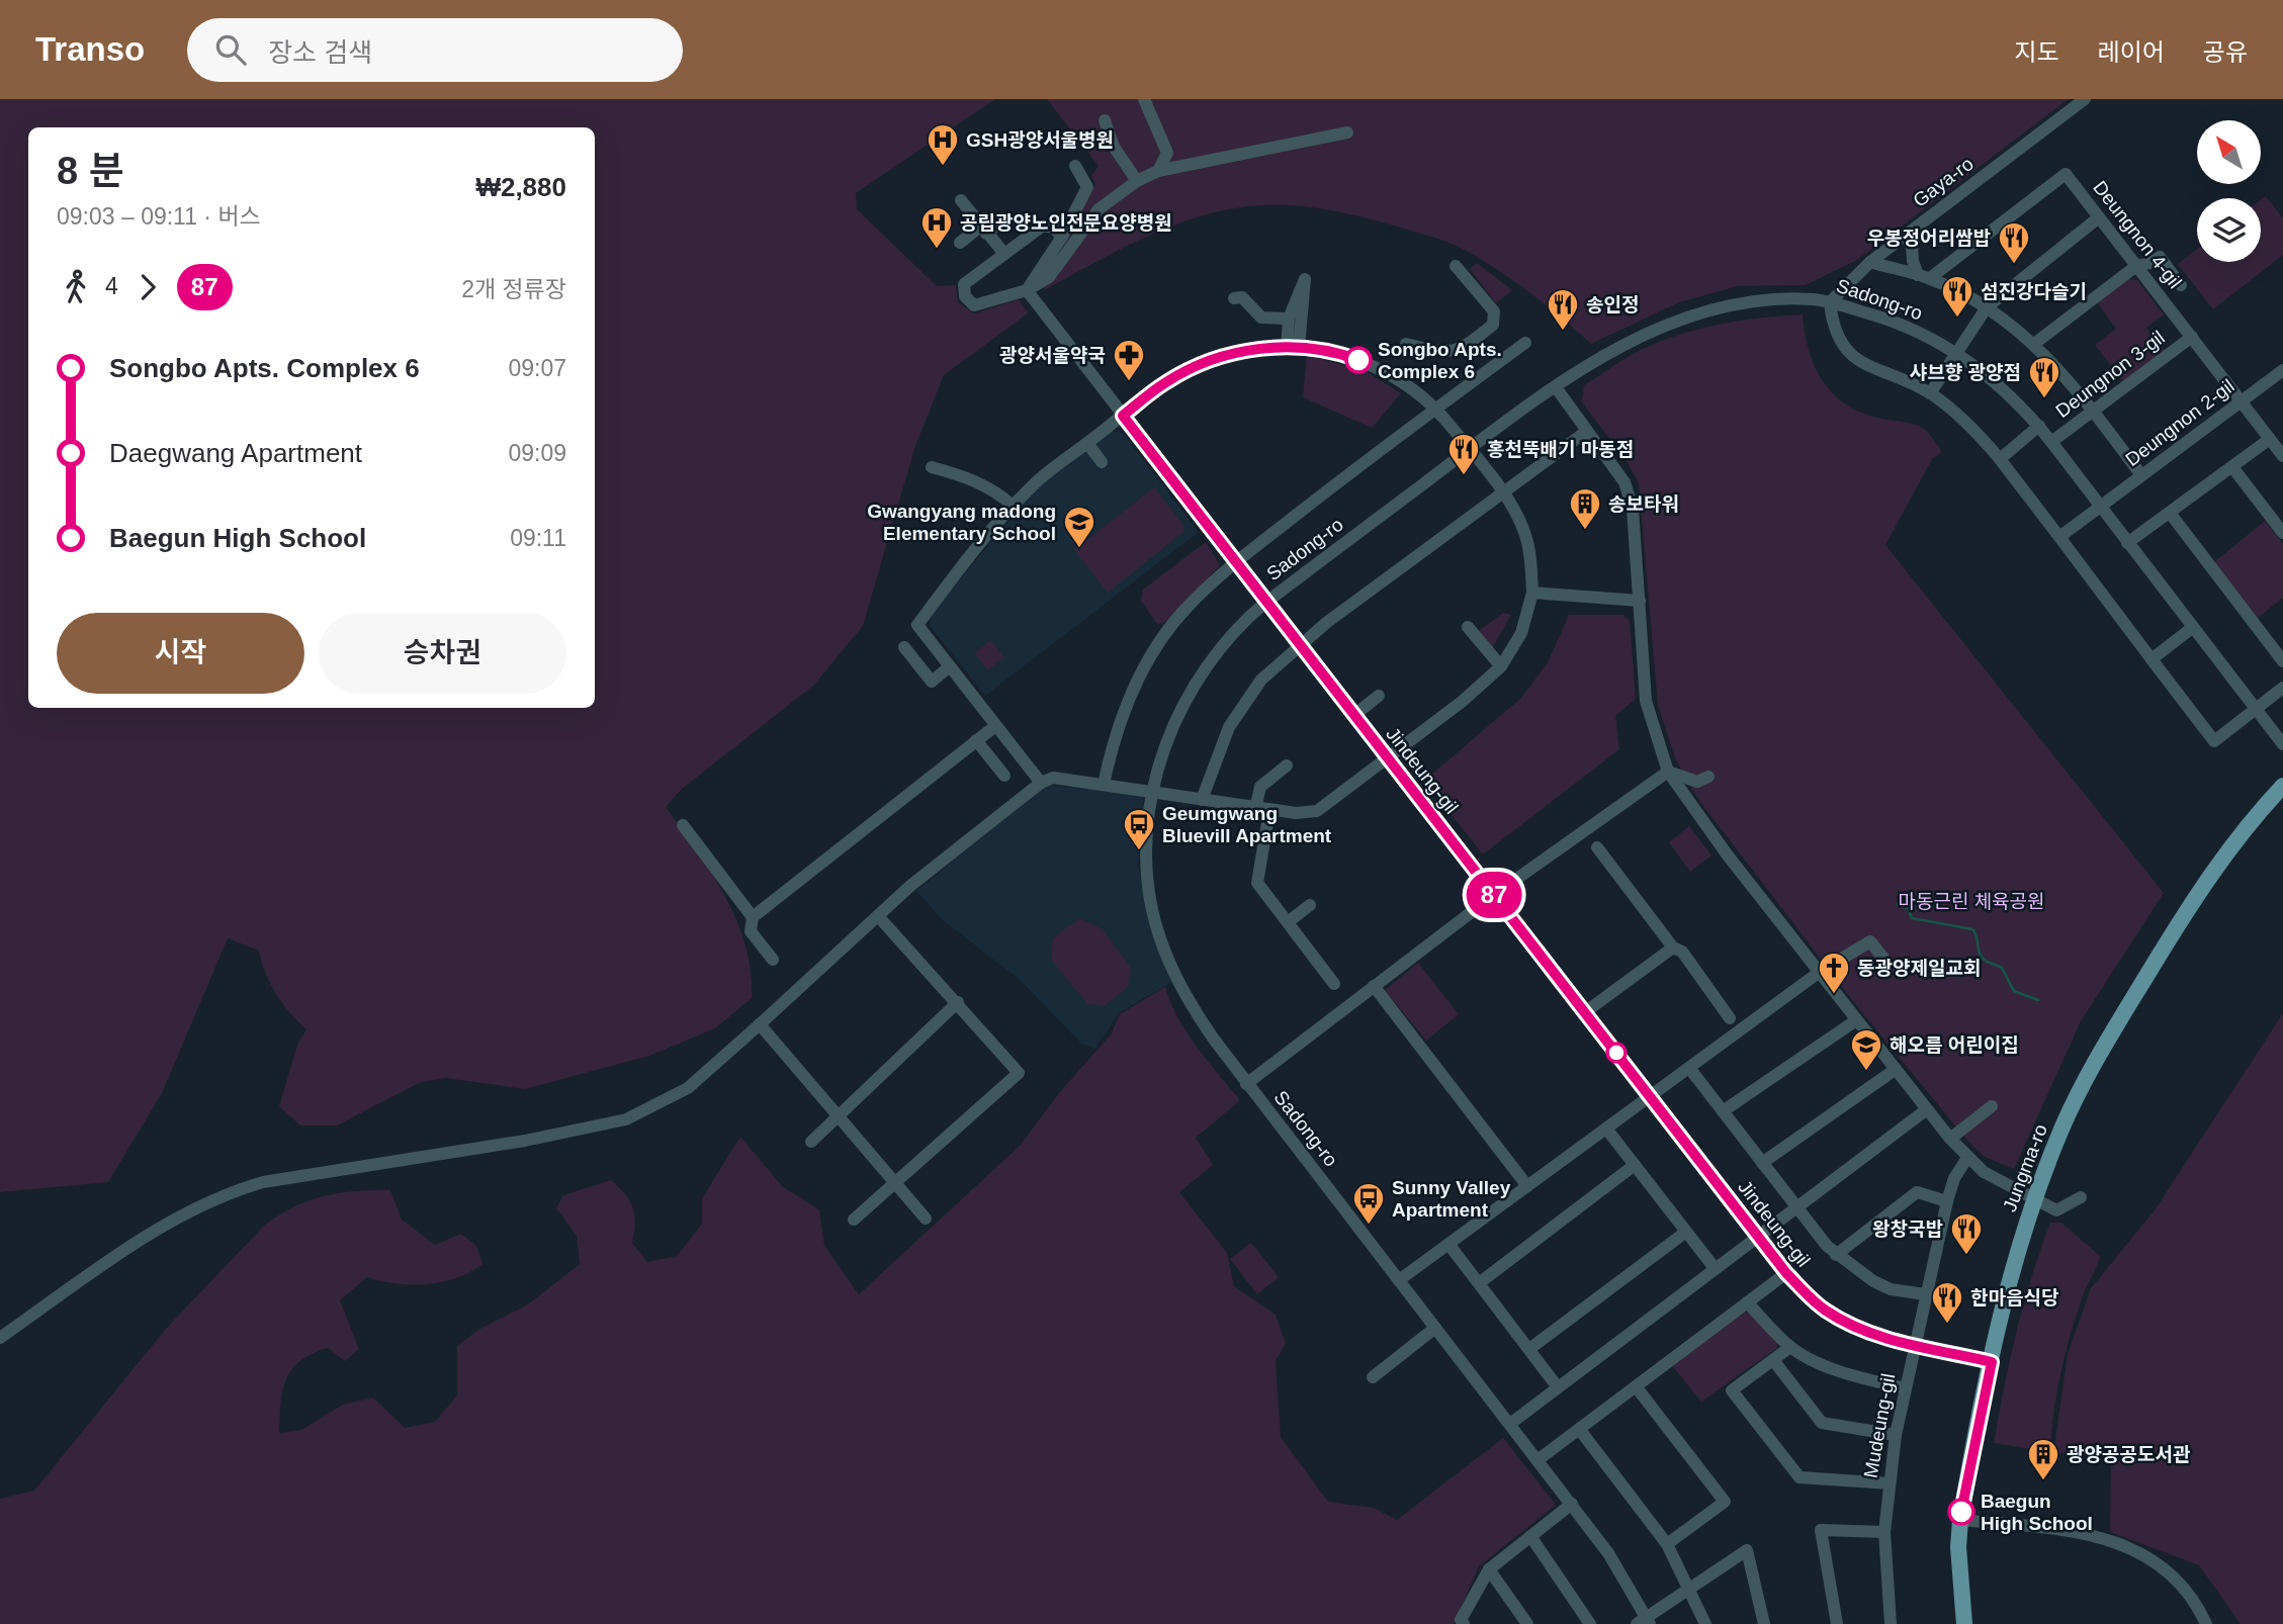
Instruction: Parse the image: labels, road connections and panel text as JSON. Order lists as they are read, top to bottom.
{
  "streets": {
    "main road": ["Jungma-ro"],
    "street": [
      "Gaya-ro",
      "Deungnon 4-gil",
      "Sadong-ro",
      "Deungnon 3-gil",
      "Deungnon 2-gil",
      "Jindeung-gil",
      "Mudeung-gil"
    ]
  },
  "crossings": [
    ["Gaya-ro", "Sadong-ro"],
    ["Deungnon 4-gil", "Deungnon 3-gil"],
    ["Deungnon 4-gil", "Deungnon 2-gil"],
    ["Sadong-ro", "Deungnon 3-gil"],
    ["Sadong-ro", "Deungnon 2-gil"],
    ["Sadong-ro", "Jindeung-gil"],
    ["Jindeung-gil", "Jungma-ro"],
    ["Jindeung-gil", "Mudeung-gil"]
  ],
  "parks": ["마동근린 체육공원"],
  "places": {
    "hospital": ["GSH광양서울병원", "공립광양노인전문요양병원"],
    "restaurant": [
      "우봉정어리쌈밥",
      "섬진강다슬기",
      "송인정",
      "샤브향 광양점",
      "홍천뚝배기 마동점",
      "왕창국밥",
      "한마음식당"
    ],
    "other": ["Songbo Apts. Complex 6", "Baegun High School"],
    "pharmacy": ["광양서울약국"],
    "building": ["송보타워", "광양공공도서관"],
    "school or university": ["Gwangyang madong Elementary School", "해오름 어린이집"],
    "bus stop": ["Geumgwang Bluevill Apartment", "Sunny Valley Apartment"],
    "church": ["동광양제일교회"]
  },
  "lines": ["bus line 87"],
  "north": "top left",
  "page": {
    "header": "Transo",
    "search": "장소 검색",
    "nav": ["지도", "레이어", "공유"],
    "on_map": "87",
    "heading": ["8 분", "09:03 – 09:11 · 버스", "₩2,880"],
    "legs": ["4", "87", "2개 정류장"],
    "list": [
      {
        "name": "Songbo Apts. Complex 6",
        "value": "09:07"
      },
      {
        "name": "Daegwang Apartment",
        "value": "09:09"
      },
      {
        "name": "Baegun High School",
        "value": "09:11"
      }
    ],
    "buttons": ["시작", "승차권"]
  }
}
